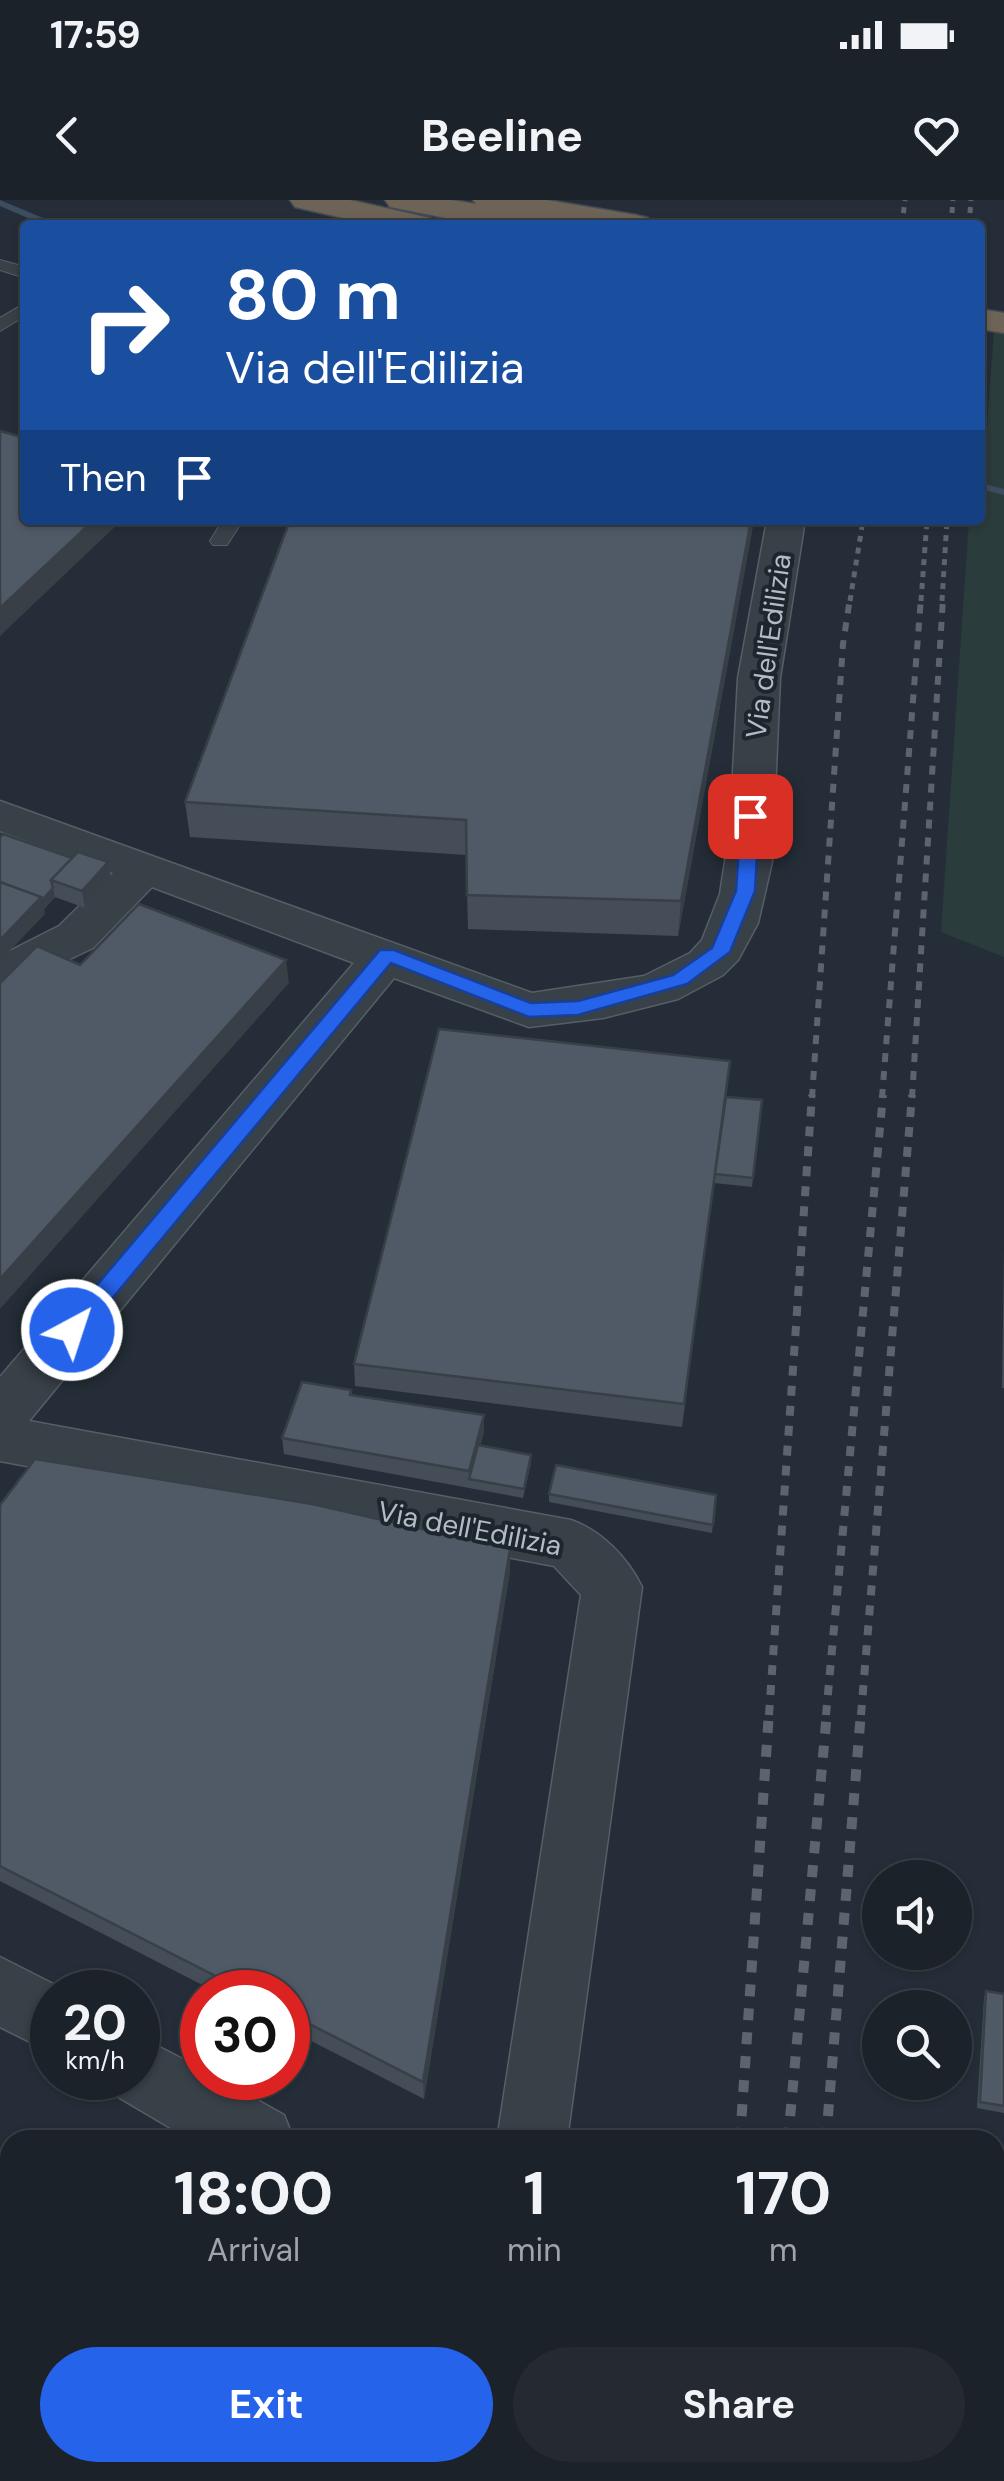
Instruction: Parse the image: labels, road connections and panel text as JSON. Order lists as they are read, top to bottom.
{
  "streets": {
    "street": ["Via dell'Edilizia"]
  },
  "page": {
    "status": "17:59",
    "header": "Beeline",
    "turn": ["80 m", "Via dell'Edilizia"],
    "then": "Then",
    "speed": "20 km/h",
    "limit": "30",
    "eta": [
      "18:00",
      "Arrival",
      "1",
      "min",
      "170",
      "m"
    ],
    "buttons": ["Exit", "Share"]
  }
}
